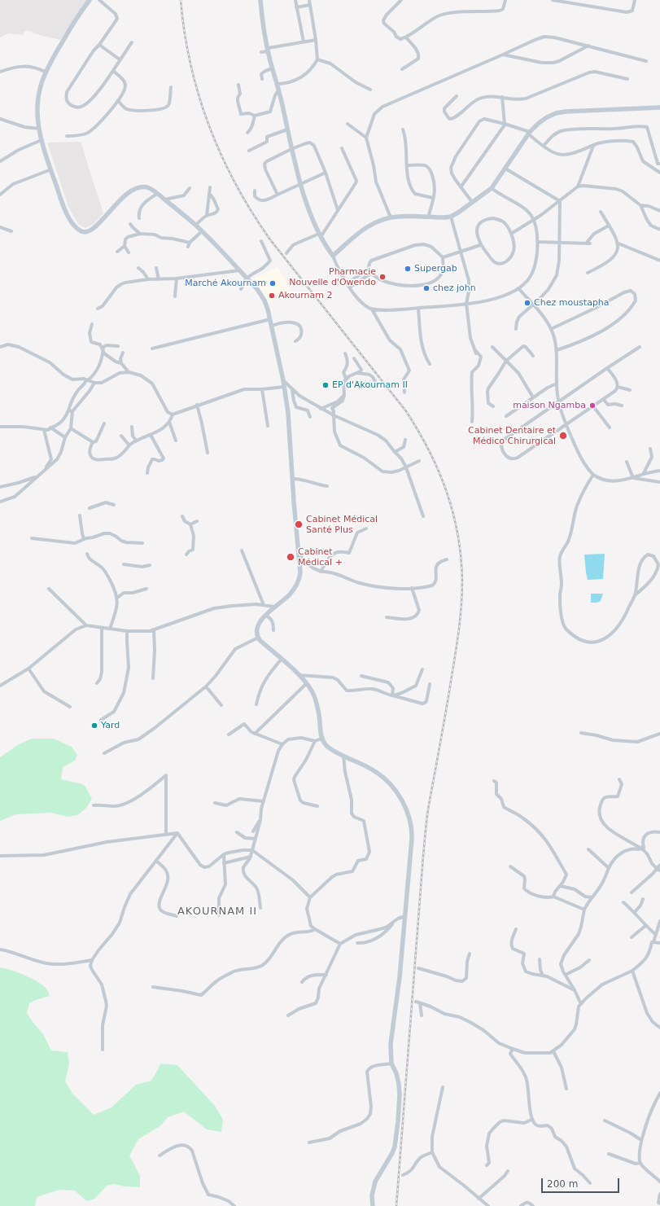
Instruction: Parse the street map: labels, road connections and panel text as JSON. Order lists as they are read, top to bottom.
{
  "districts": ["AKOURNAM II"],
  "places": [
    "Supergab",
    "Pharmacie Nouvelle d'Owendo",
    "Marché Akournam",
    "chez john",
    "Akournam 2",
    "Chez moustapha",
    "EP d'Akournam II",
    "maison Ngamba",
    "Cabinet Dentaire et Médico Chirurgical",
    "Cabinet Médical Santé Plus",
    "Cabinet Médical +",
    "Yard"
  ],
  "scale_bar": "200 m"
}
